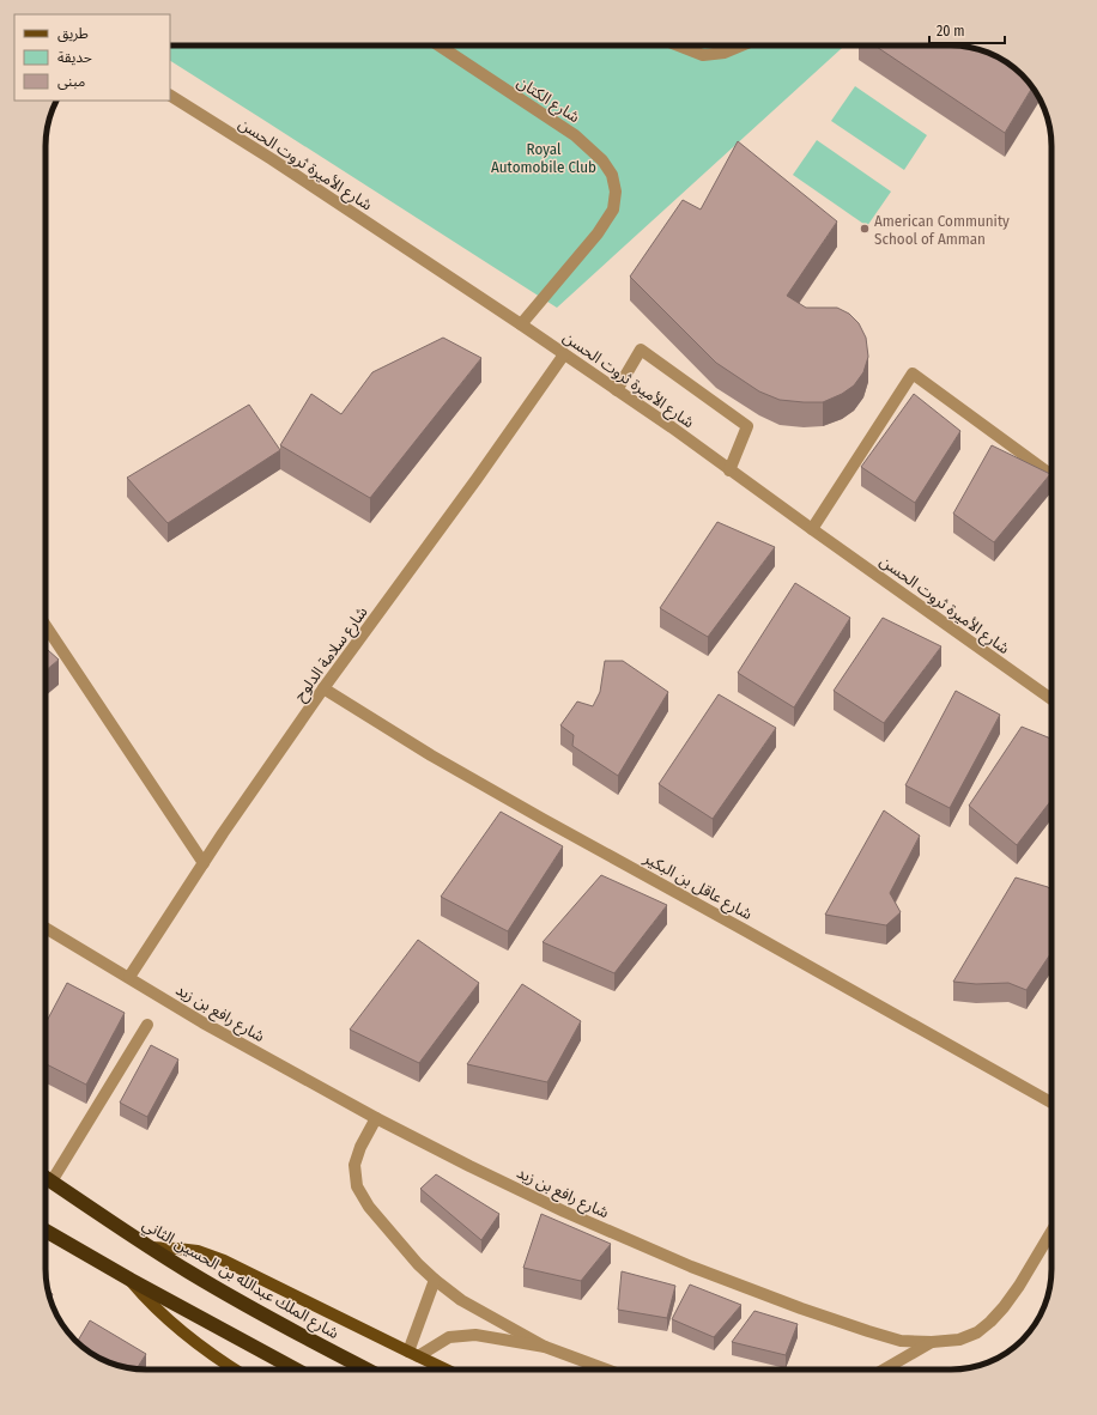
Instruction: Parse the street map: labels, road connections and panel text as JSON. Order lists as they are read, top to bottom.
{
  "streets": {
    "highway": ["شارع الملك عبدالله بن الحسين الثاني"],
    "street": [
      "شارع الكتان",
      "شارع الأميرة ثروت الحسن",
      "شارع سلامة الدلوح",
      "شارع عاقل بن البكير",
      "شارع رافع بن زيد"
    ]
  },
  "crossings": [
    ["شارع الكتان", "شارع الأميرة ثروت الحسن"],
    ["شارع الأميرة ثروت الحسن", "شارع سلامة الدلوح"],
    ["شارع سلامة الدلوح", "شارع عاقل بن البكير"],
    ["شارع سلامة الدلوح", "شارع رافع بن زيد"]
  ],
  "parks": ["Royal Automobile Club"],
  "places": ["American Community School of Amman"],
  "legend": ["طريق", "حديقة", "مبنى"],
  "scale_bar": "20 m"
}
